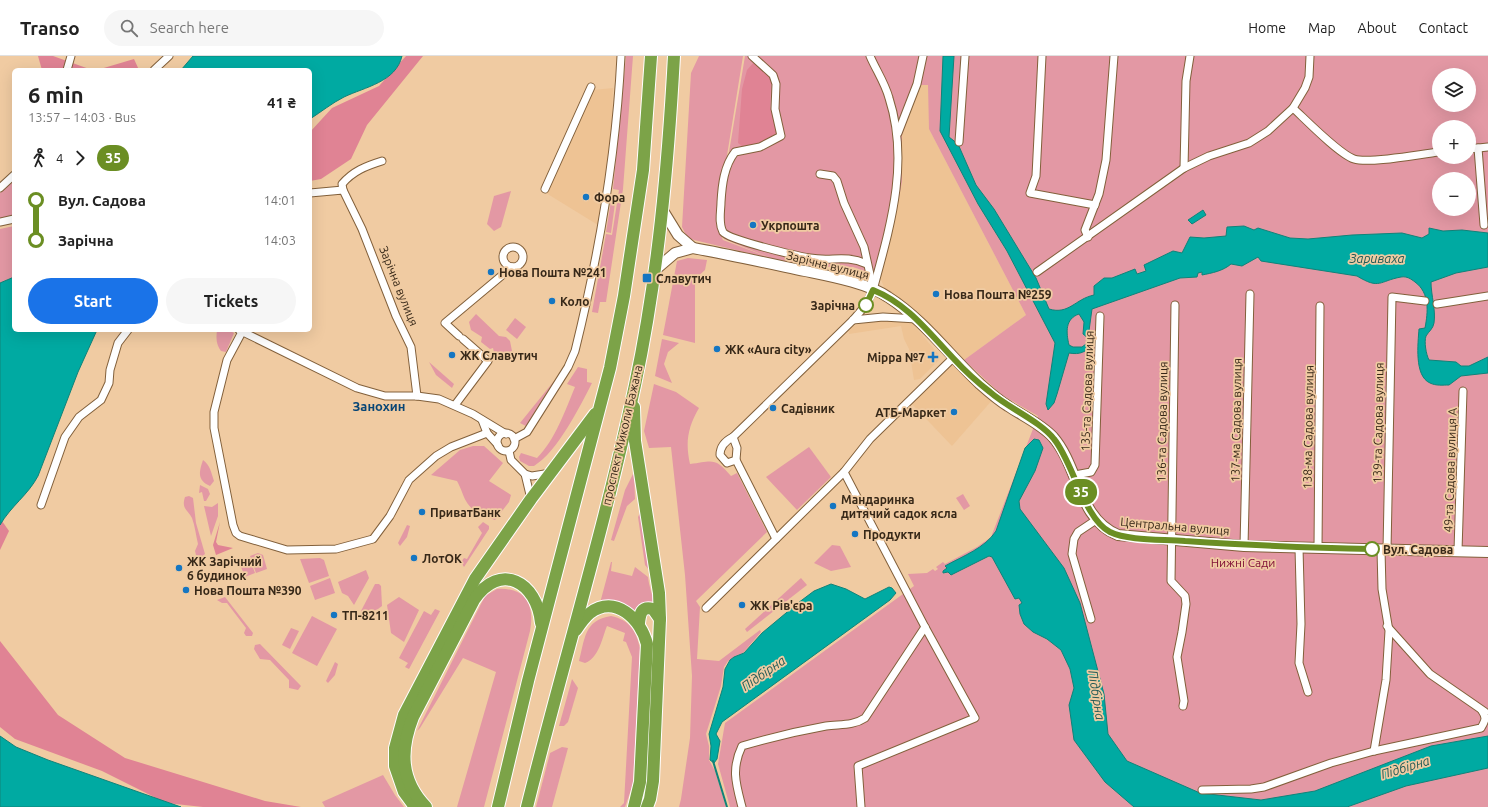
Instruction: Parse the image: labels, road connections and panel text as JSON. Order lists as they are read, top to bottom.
{
  "streets": {
    "highway": ["проспект Миколи Бажана"],
    "street": [
      "Зарічна вулиця",
      "135-та Садова вулиця",
      "137-ма Садова вулиця",
      "136-та Садова вулиця",
      "139-та Садова вулиця",
      "138-ма Садова вулиця",
      "49-та Садова вулиця А",
      "Центральна вулиця"
    ]
  },
  "crossings": [
    ["Зарічна вулиця", "Центральна вулиця"],
    ["135-та Садова вулиця", "Центральна вулиця"],
    ["137-ма Садова вулиця", "Центральна вулиця"],
    ["136-та Садова вулиця", "Центральна вулиця"],
    ["139-та Садова вулиця", "Центральна вулиця"],
    ["138-ма Садова вулиця", "Центральна вулиця"],
    ["49-та Садова вулиця А", "Центральна вулиця"]
  ],
  "districts": ["Занохин"],
  "water": ["Зариваха", "Підбірна"],
  "parks": ["Нижні Сади"],
  "places": {
    "other": [
      "Фора",
      "Укрпошта",
      "Нова Пошта №241",
      "Нова Пошта №259",
      "Коло",
      "Зарічна",
      "ЖК «Aura city»",
      "ЖК Славутич",
      "Садівник",
      "АТБ-Маркет",
      "Мандаринка дитячий садок ясла",
      "ПриватБанк",
      "Продукти",
      "Вул. Садова",
      "ЛотОК",
      "ЖК Зарічний 6 будинок",
      "Нова Пошта №390",
      "ЖК Рів'єра",
      "ТП-8211"
    ],
    "transit": ["Славутич"],
    "health": ["Мірра №7"]
  },
  "lines": ["bus line 35"],
  "page": {
    "header": "Transo",
    "search": "Search here",
    "nav": [
      "Home",
      "Map",
      "About",
      "Contact"
    ],
    "on_map": "35",
    "map_buttons": ["+", "−"],
    "heading": ["6 min", "13:57 – 14:03 · Bus", "41 ₴"],
    "legs": ["4", "35"],
    "list": [
      {
        "name": "Вул. Садова",
        "value": "14:01"
      },
      {
        "name": "Зарічна",
        "value": "14:03"
      }
    ],
    "buttons": ["Start", "Tickets"]
  }
}
